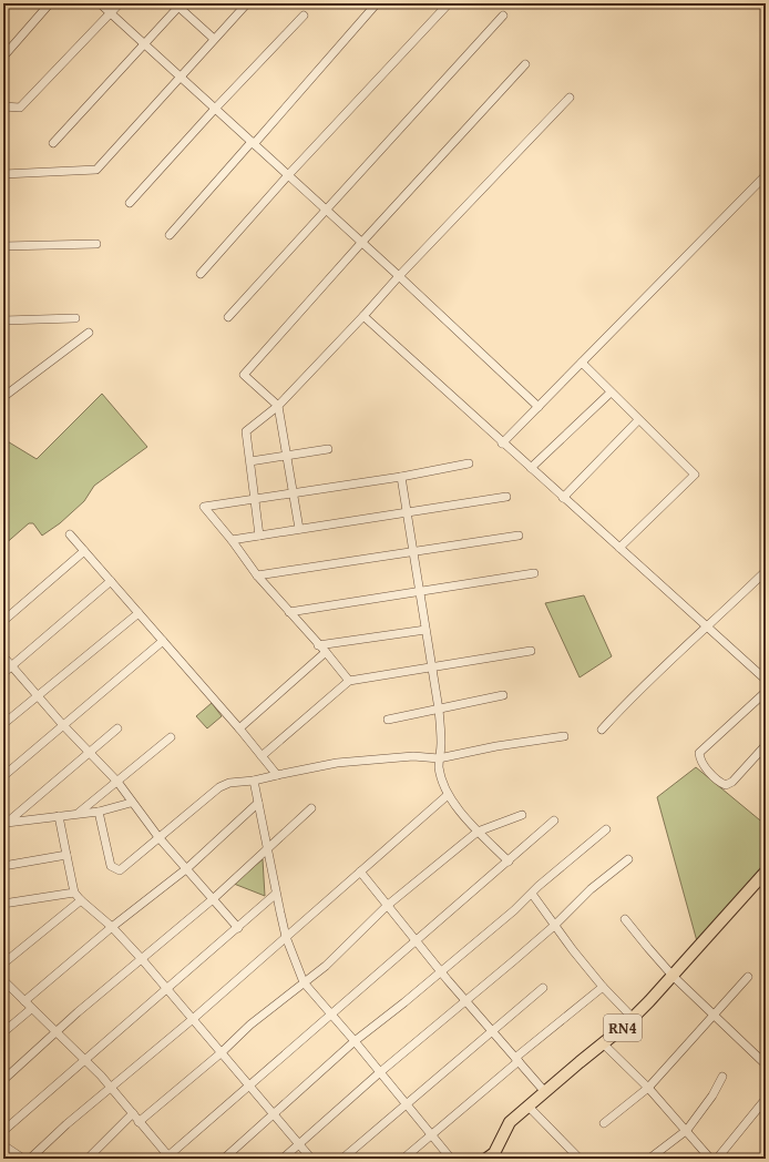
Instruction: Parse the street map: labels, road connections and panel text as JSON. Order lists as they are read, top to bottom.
{
  "streets": {
    "highway": ["RN4"]
  }
}
